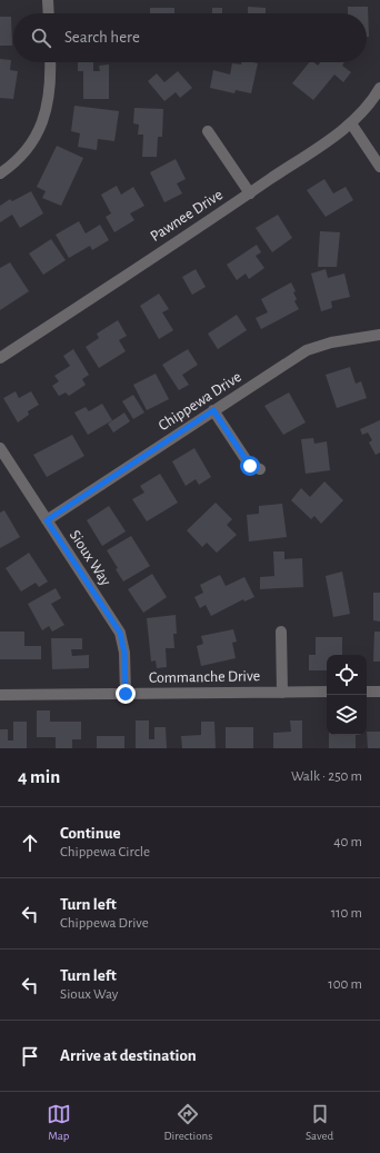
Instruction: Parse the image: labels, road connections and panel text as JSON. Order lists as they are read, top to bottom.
{
  "streets": {
    "street": [
      "Pawnee Drive",
      "Chippewa Drive",
      "Sioux Way",
      "Commanche Drive"
    ]
  },
  "crossings": [
    ["Chippewa Drive", "Sioux Way"],
    ["Sioux Way", "Commanche Drive"]
  ],
  "page": {
    "search": "Search here",
    "heading": ["4 min", "Walk · 250 m"],
    "list": [
      ["Continue", "Chippewa Circle", "40 m"],
      ["Turn left", "Chippewa Drive", "110 m"],
      ["Turn left", "Sioux Way", "100 m"],
      "Arrive at destination"
    ],
    "nav": ["Map", "Directions", "Saved"]
  }
}
